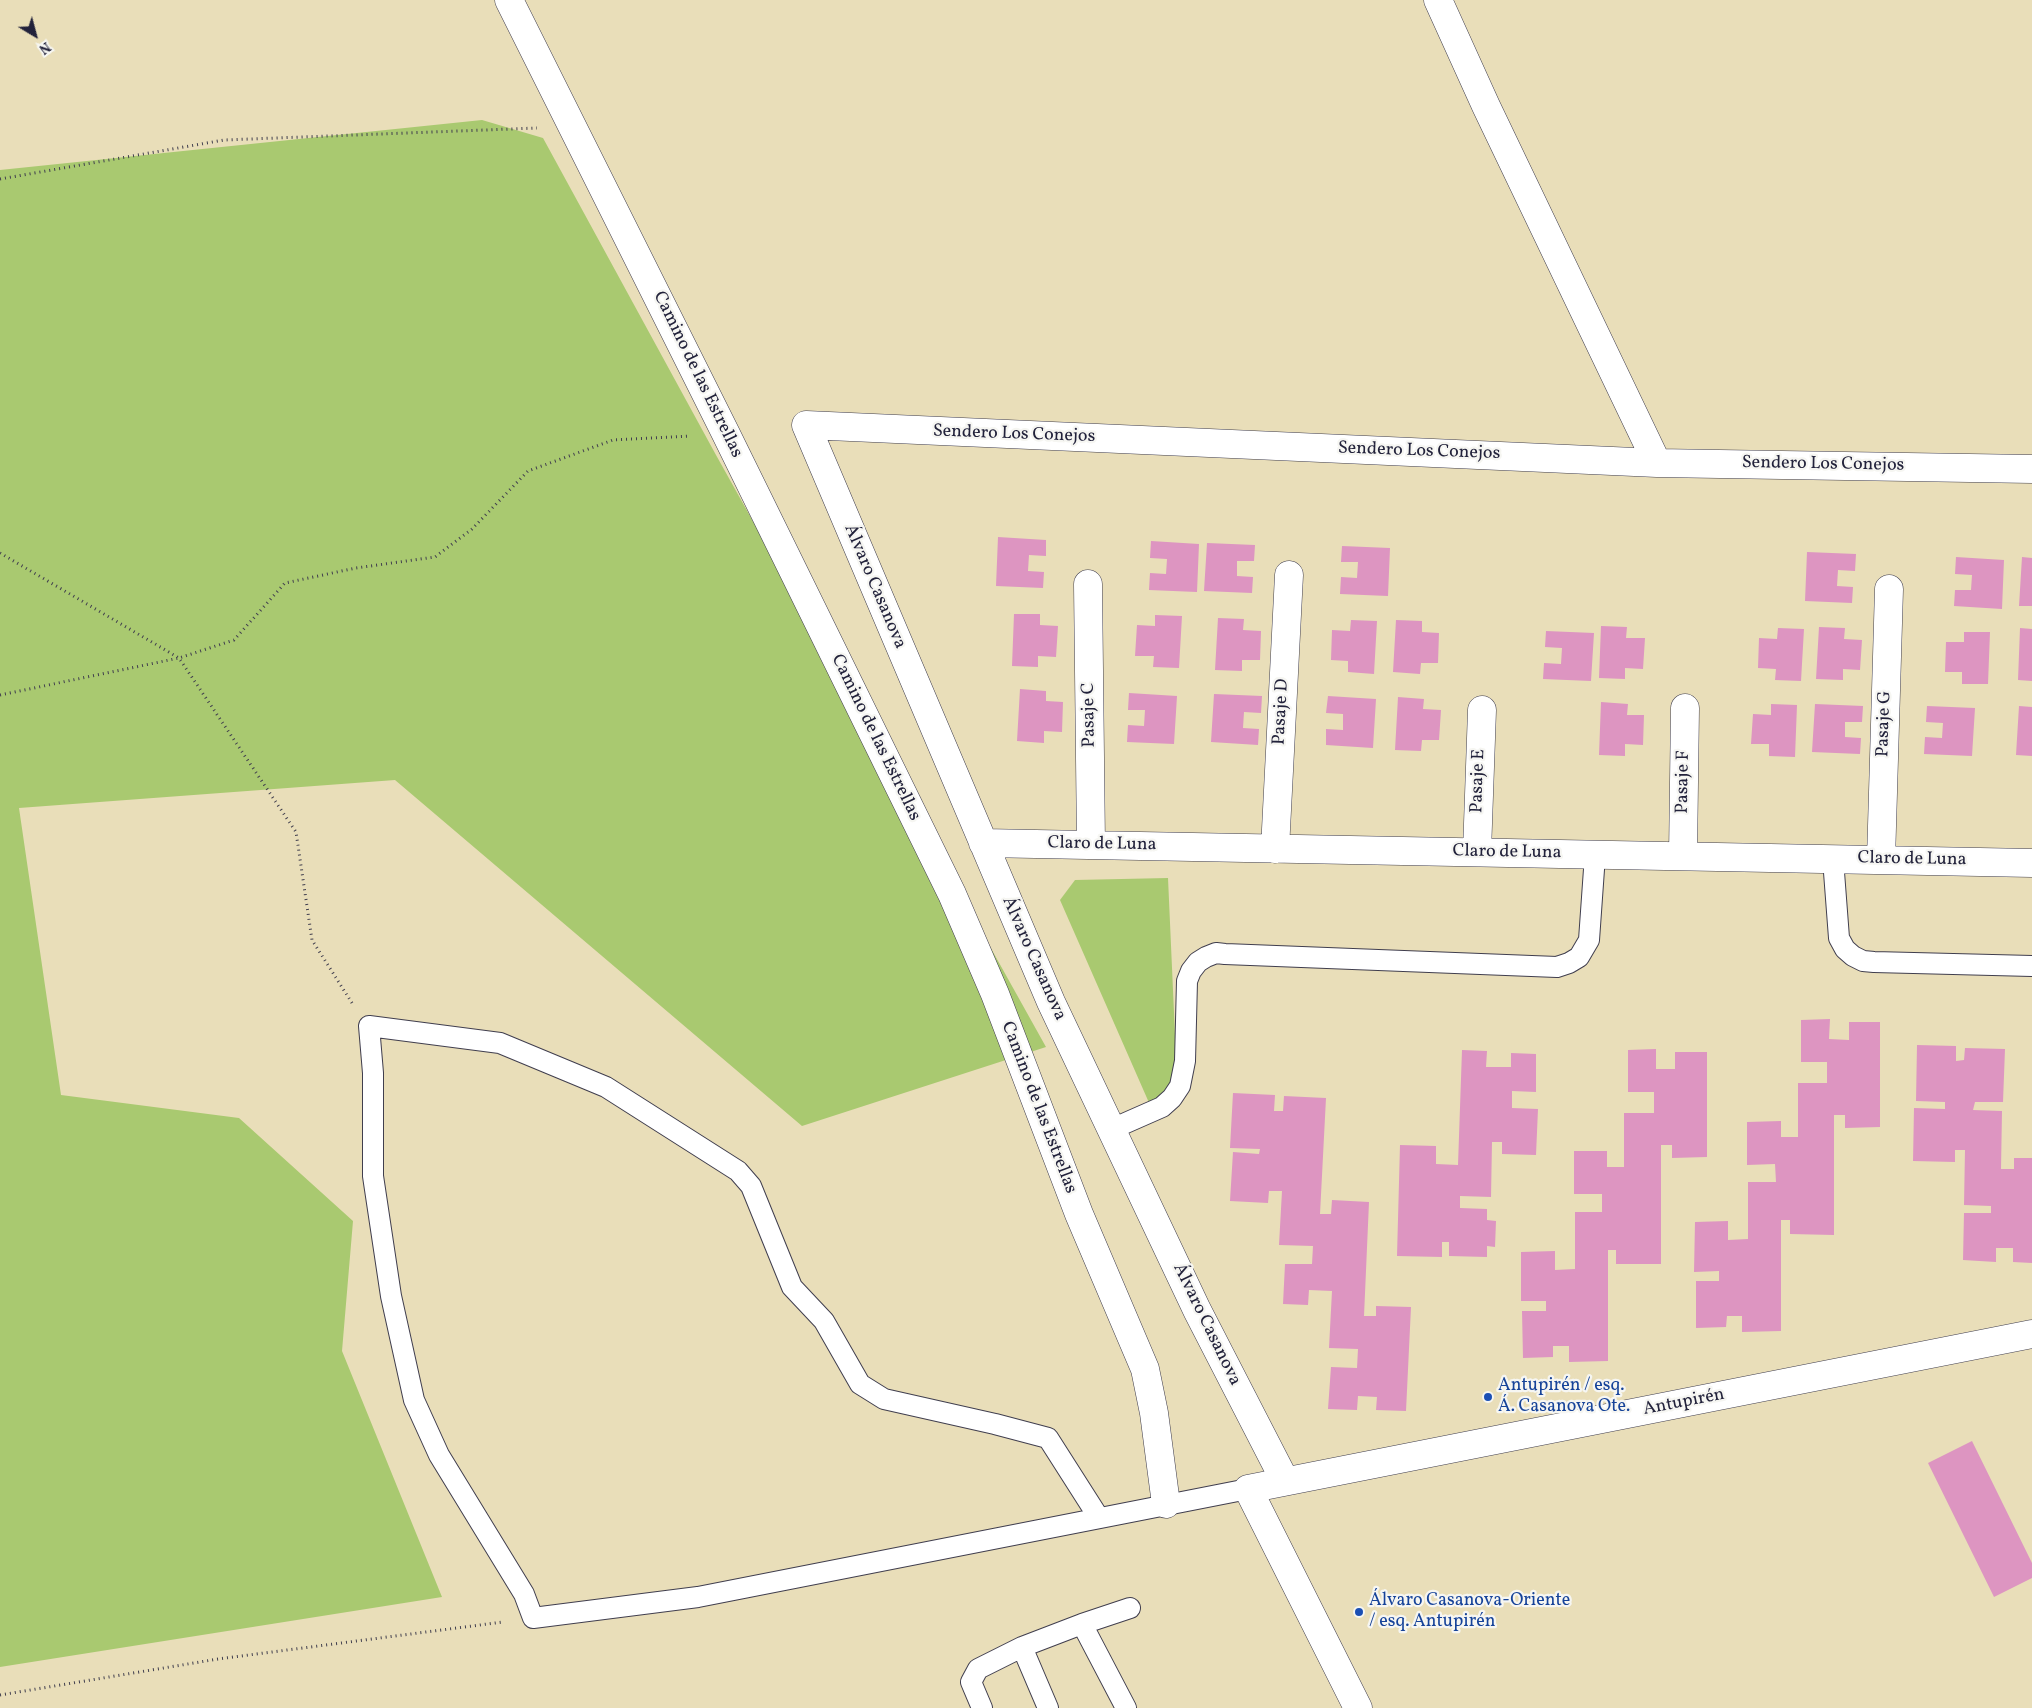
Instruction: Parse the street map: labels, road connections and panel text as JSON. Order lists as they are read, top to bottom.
{
  "streets": {
    "street": [
      "Camino de las Estrellas",
      "Sendero Los Conejos",
      "Álvaro Casanova",
      "Pasaje D",
      "Pasaje C",
      "Pasaje G",
      "Pasaje E",
      "Pasaje F",
      "Claro de Luna",
      "Antupirén"
    ]
  },
  "crossings": [
    ["Sendero Los Conejos", "Álvaro Casanova"],
    ["Álvaro Casanova", "Claro de Luna"],
    ["Álvaro Casanova", "Antupirén"],
    ["Pasaje D", "Claro de Luna"],
    ["Pasaje C", "Claro de Luna"],
    ["Pasaje G", "Claro de Luna"],
    ["Pasaje E", "Claro de Luna"],
    ["Pasaje F", "Claro de Luna"]
  ],
  "places": ["Antupirén / esq. Á. Casanova Ote.", "Álvaro Casanova-Oriente / esq. Antupirén"],
  "north": "bottom right"
}
